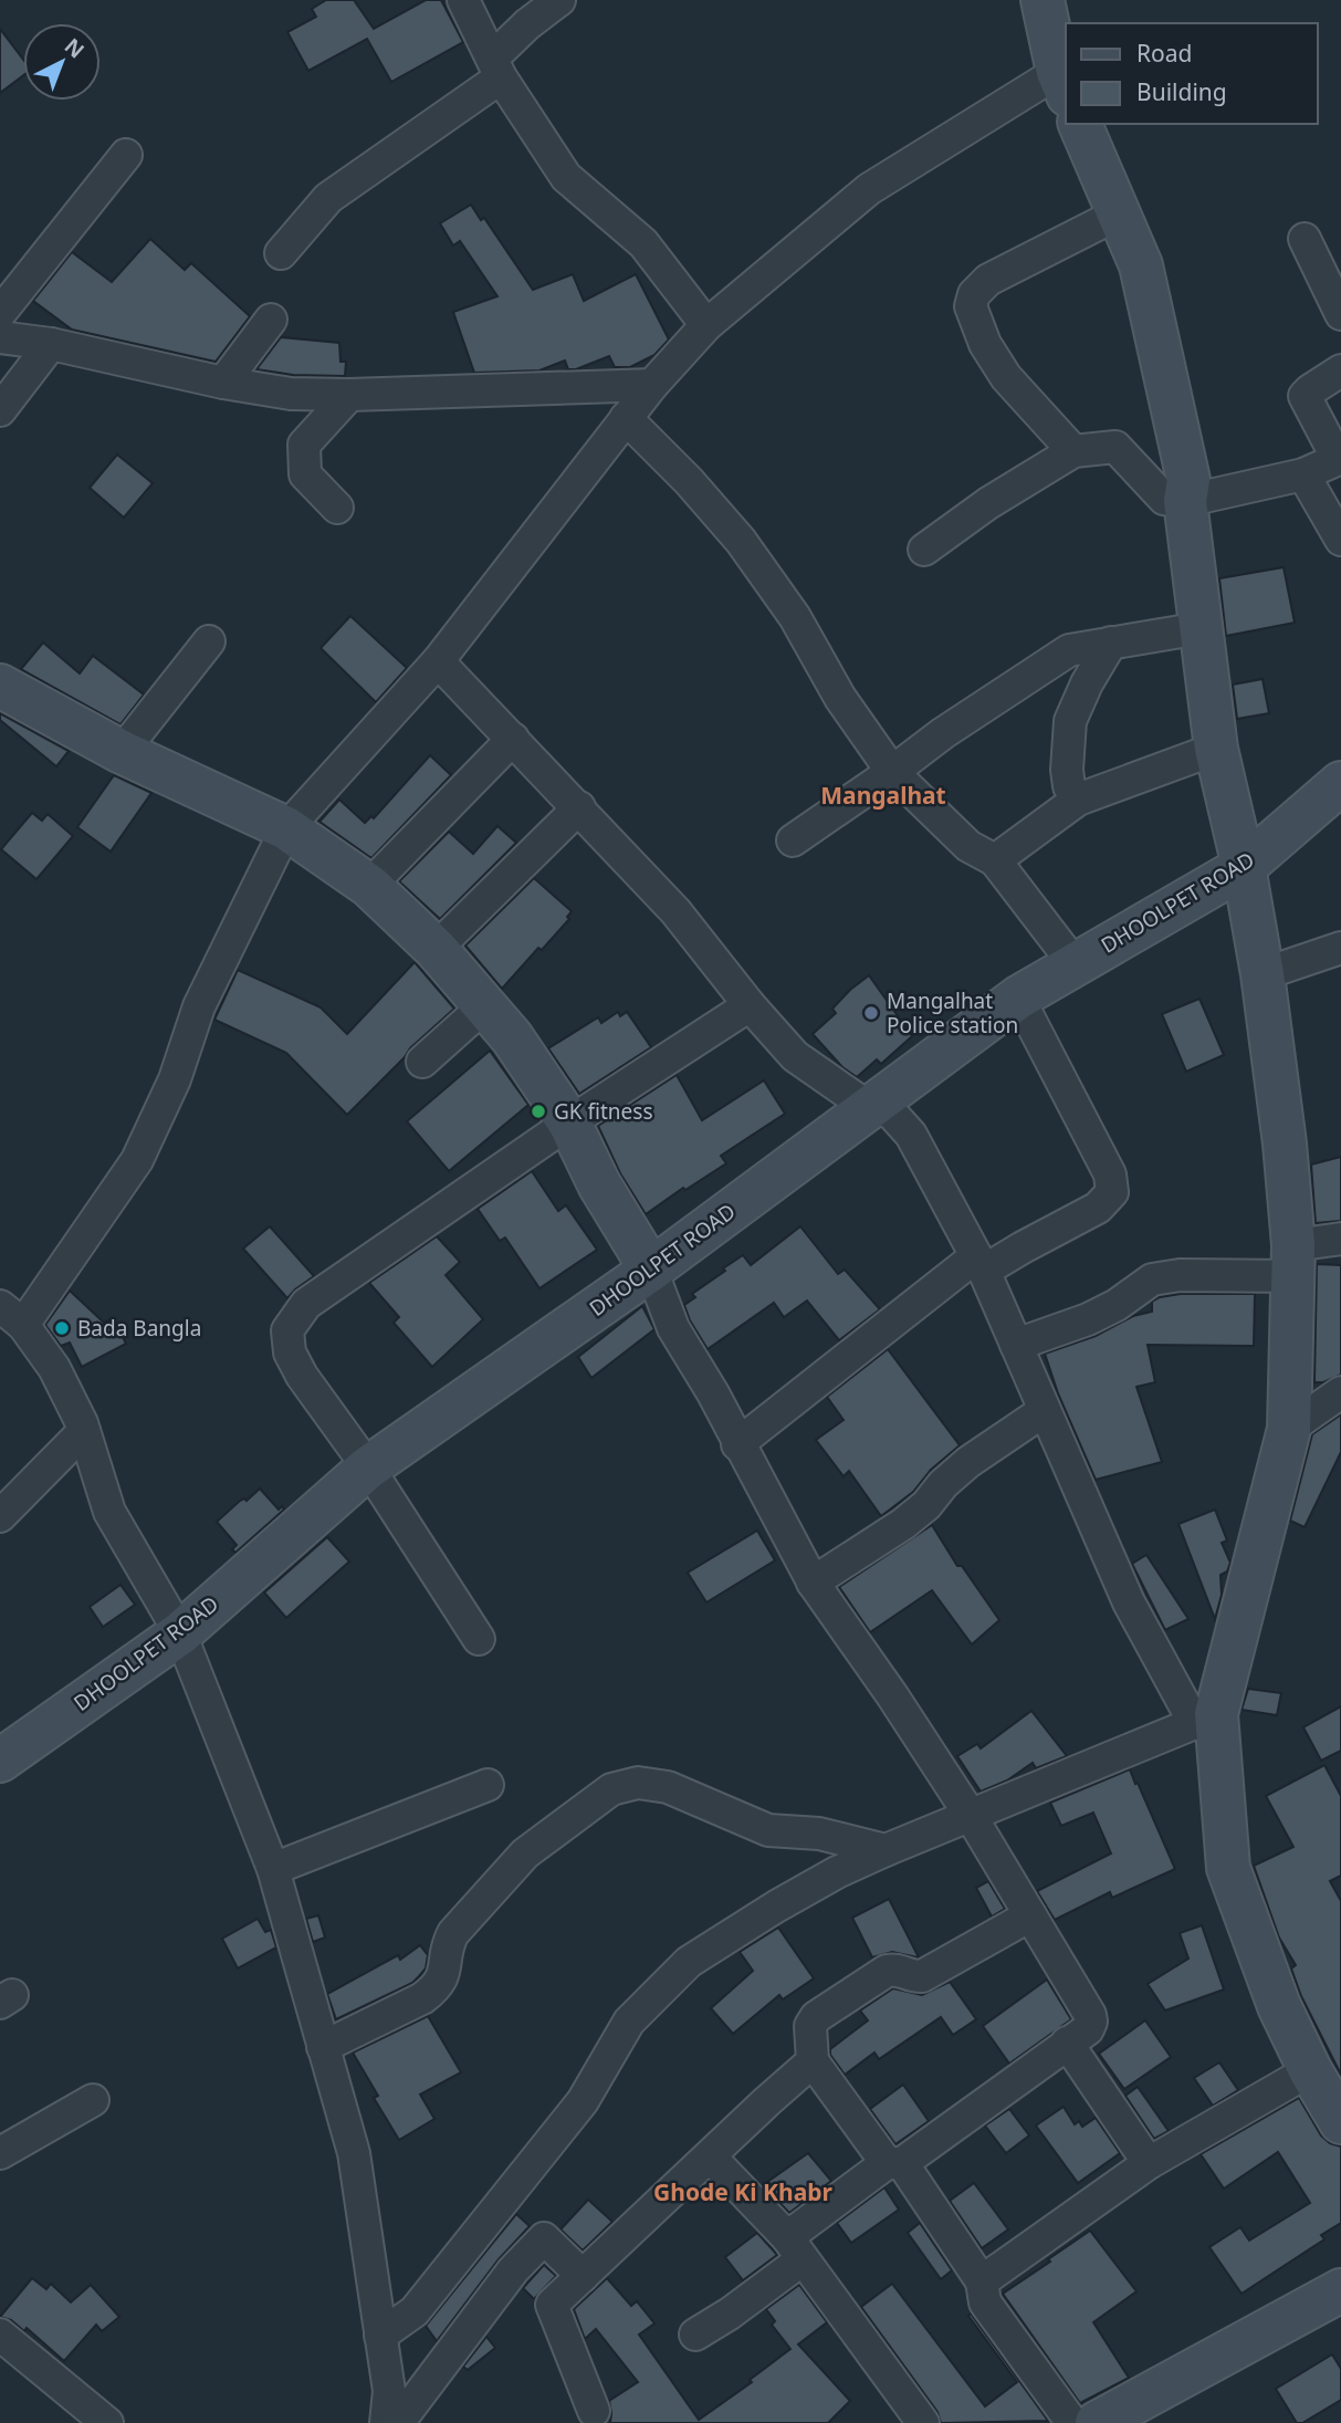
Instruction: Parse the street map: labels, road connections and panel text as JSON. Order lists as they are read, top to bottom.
{
  "streets": {
    "street": ["DHOOLPET ROAD"]
  },
  "districts": ["Mangalhat", "Ghode Ki Khabr"],
  "places": ["Mangalhat Police station", "GK fitness", "Bada Bangla"],
  "legend": ["Road", "Building"],
  "north": "top right"
}
